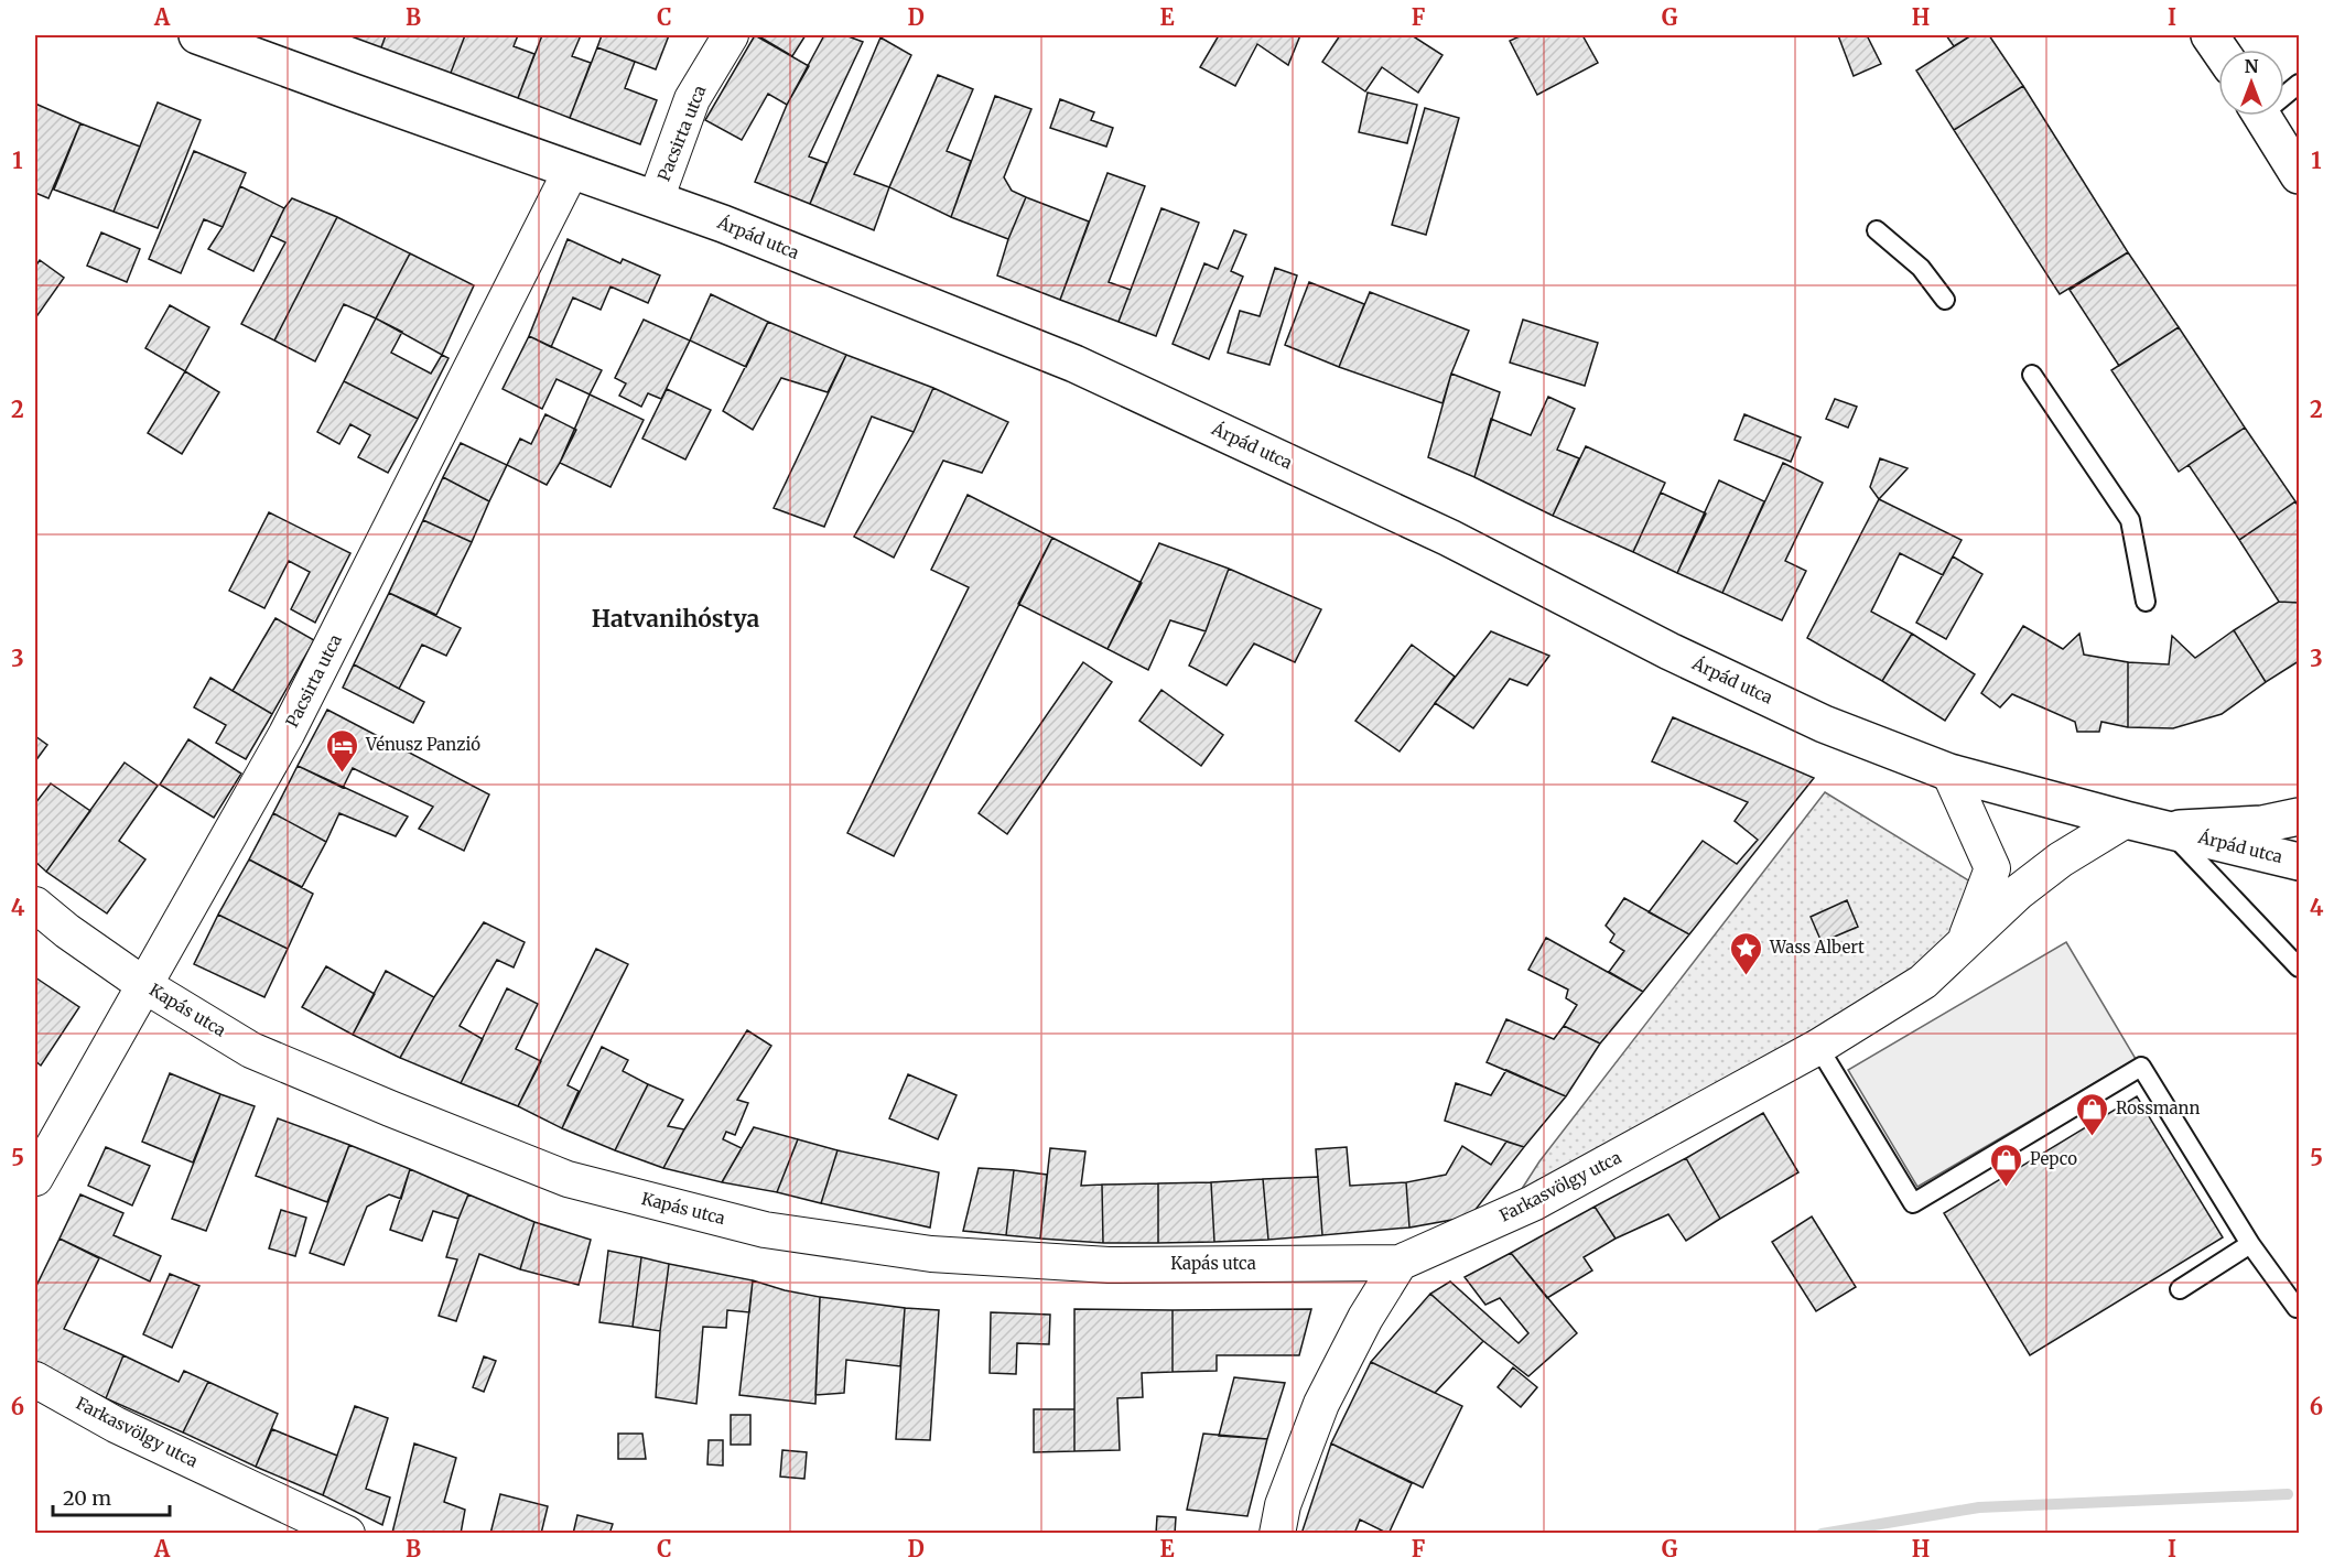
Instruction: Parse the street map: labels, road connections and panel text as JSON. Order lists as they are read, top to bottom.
{
  "streets": {
    "main road": ["Árpád utca"],
    "street": ["Pacsirta utca", "Kapás utca", "Farkasvölgy utca"]
  },
  "crossings": [
    ["Pacsirta utca", "Árpád utca"],
    ["Pacsirta utca", "Kapás utca"],
    ["Árpád utca", "Farkasvölgy utca"],
    ["Kapás utca", "Farkasvölgy utca"]
  ],
  "districts": ["Hatvanihóstya"],
  "places": {
    "hotel": ["Vénusz Panzió"],
    "place": ["Wass Albert"],
    "shop": ["Rossmann", "Pepco"]
  },
  "scale_bar": "20 m",
  "north": "top",
  "grid": {
    "columns": [
      "A",
      "B",
      "C",
      "D",
      "E",
      "F",
      "G",
      "H",
      "I"
    ],
    "rows": [
      "1",
      "2",
      "3",
      "4",
      "5",
      "6"
    ]
  }
}
